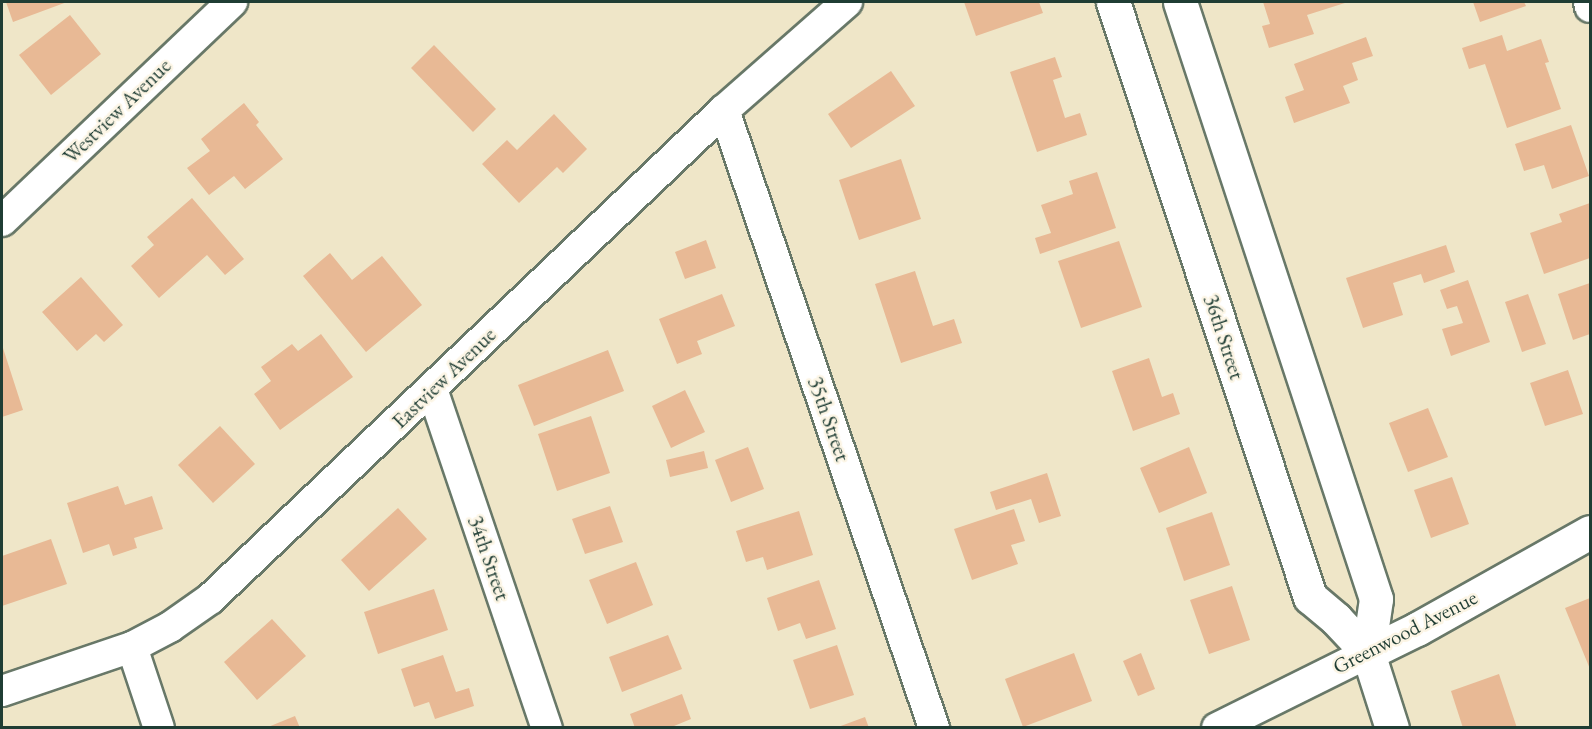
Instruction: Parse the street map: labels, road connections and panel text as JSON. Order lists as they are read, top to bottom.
{
  "streets": {
    "street": [
      "Westview Avenue",
      "36th Street",
      "Eastview Avenue",
      "35th Street",
      "34th Street",
      "Greenwood Avenue"
    ]
  },
  "crossings": [
    ["36th Street", "Greenwood Avenue"],
    ["Eastview Avenue", "35th Street"],
    ["Eastview Avenue", "34th Street"]
  ]
}
